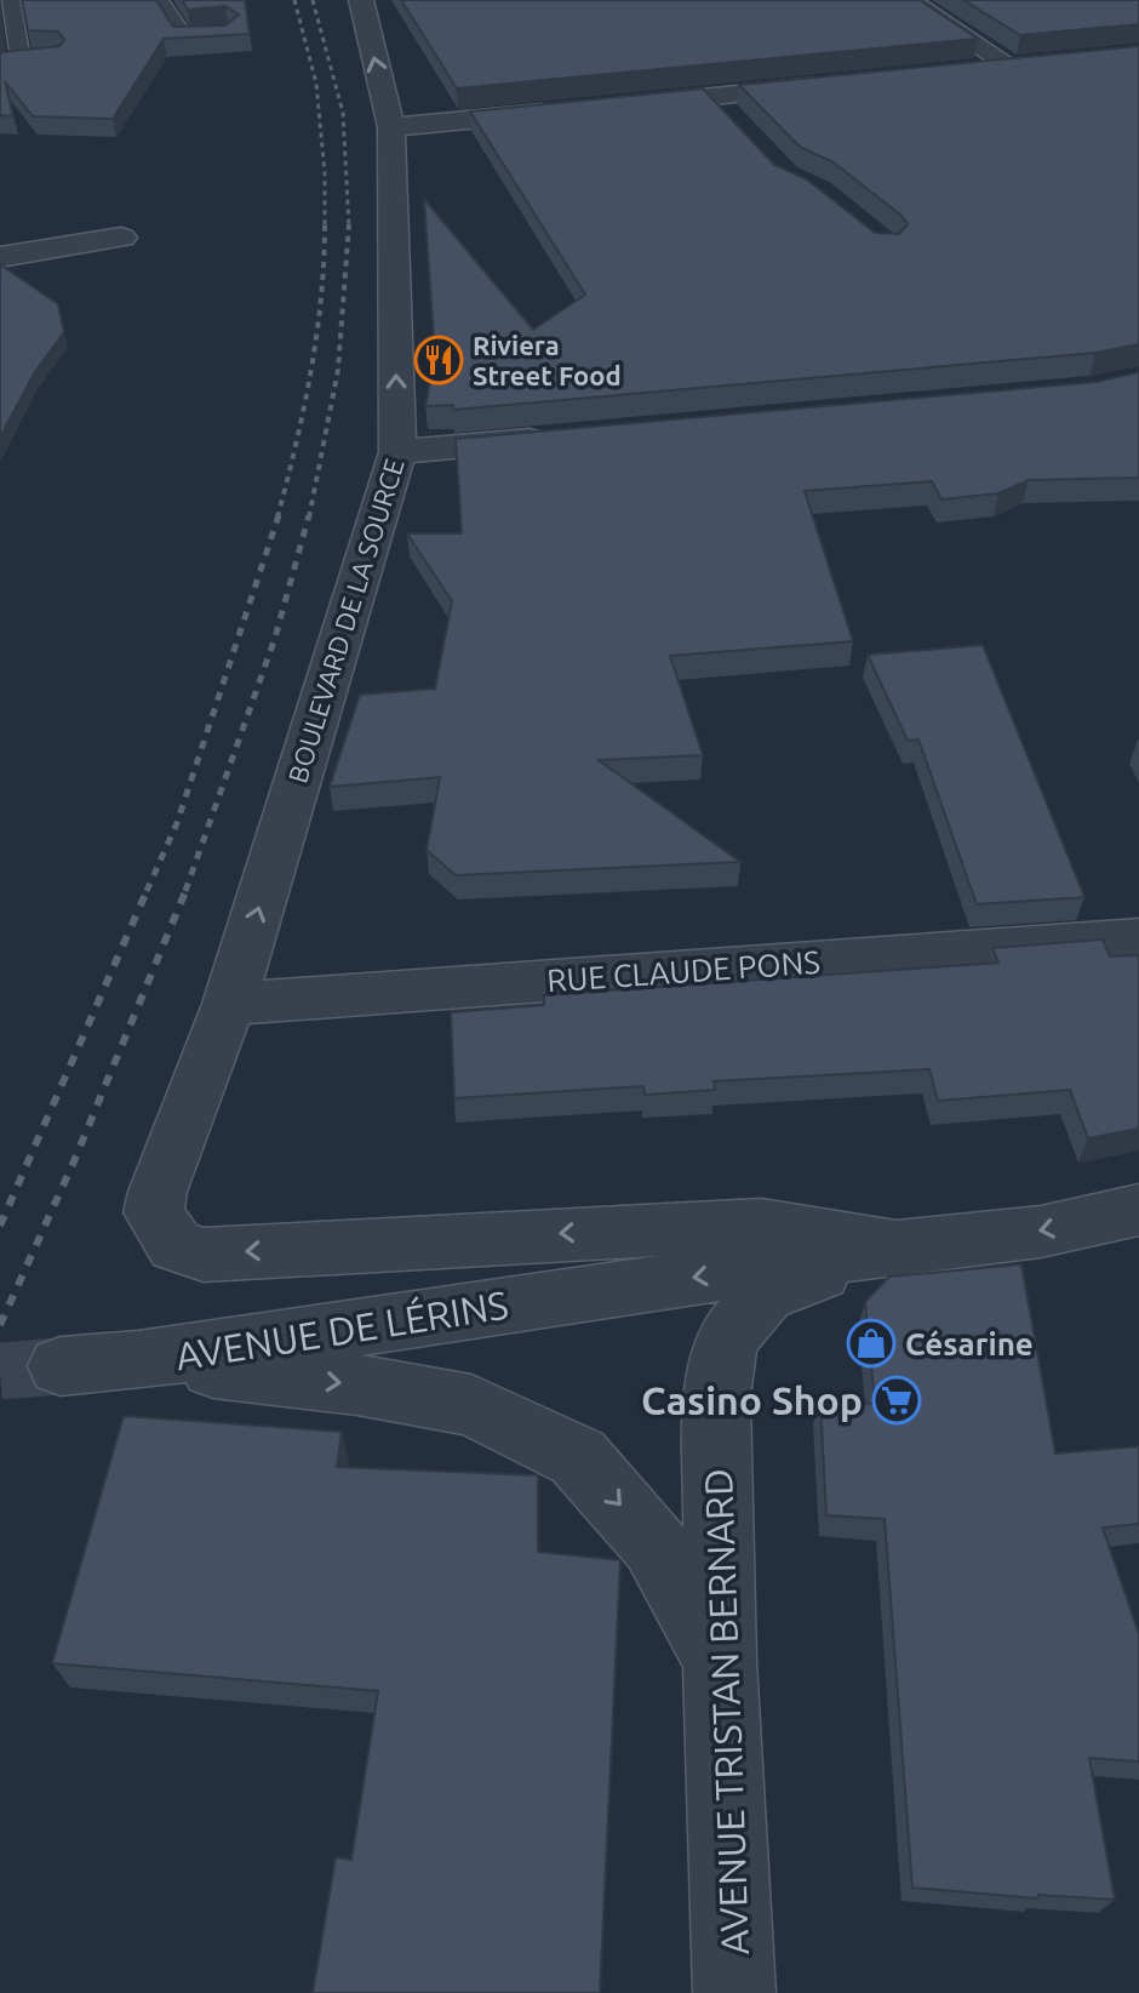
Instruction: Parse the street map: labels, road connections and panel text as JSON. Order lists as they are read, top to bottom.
{
  "streets": {
    "street": [
      "BOULEVARD DE LA SOURCE",
      "RUE CLAUDE PONS",
      "AVENUE DE LÉRINS",
      "AVENUE TRISTAN BERNARD"
    ]
  },
  "crossings": [
    ["BOULEVARD DE LA SOURCE", "RUE CLAUDE PONS"],
    ["BOULEVARD DE LA SOURCE", "AVENUE DE LÉRINS"],
    ["RUE CLAUDE PONS", "AVENUE DE LÉRINS"],
    ["AVENUE DE LÉRINS", "AVENUE TRISTAN BERNARD"]
  ],
  "one_way": ["BOULEVARD DE LA SOURCE"],
  "places": {
    "restaurant": ["Riviera Street Food"],
    "shop": ["Césarine"],
    "supermarket": ["Casino Shop"]
  }
}
